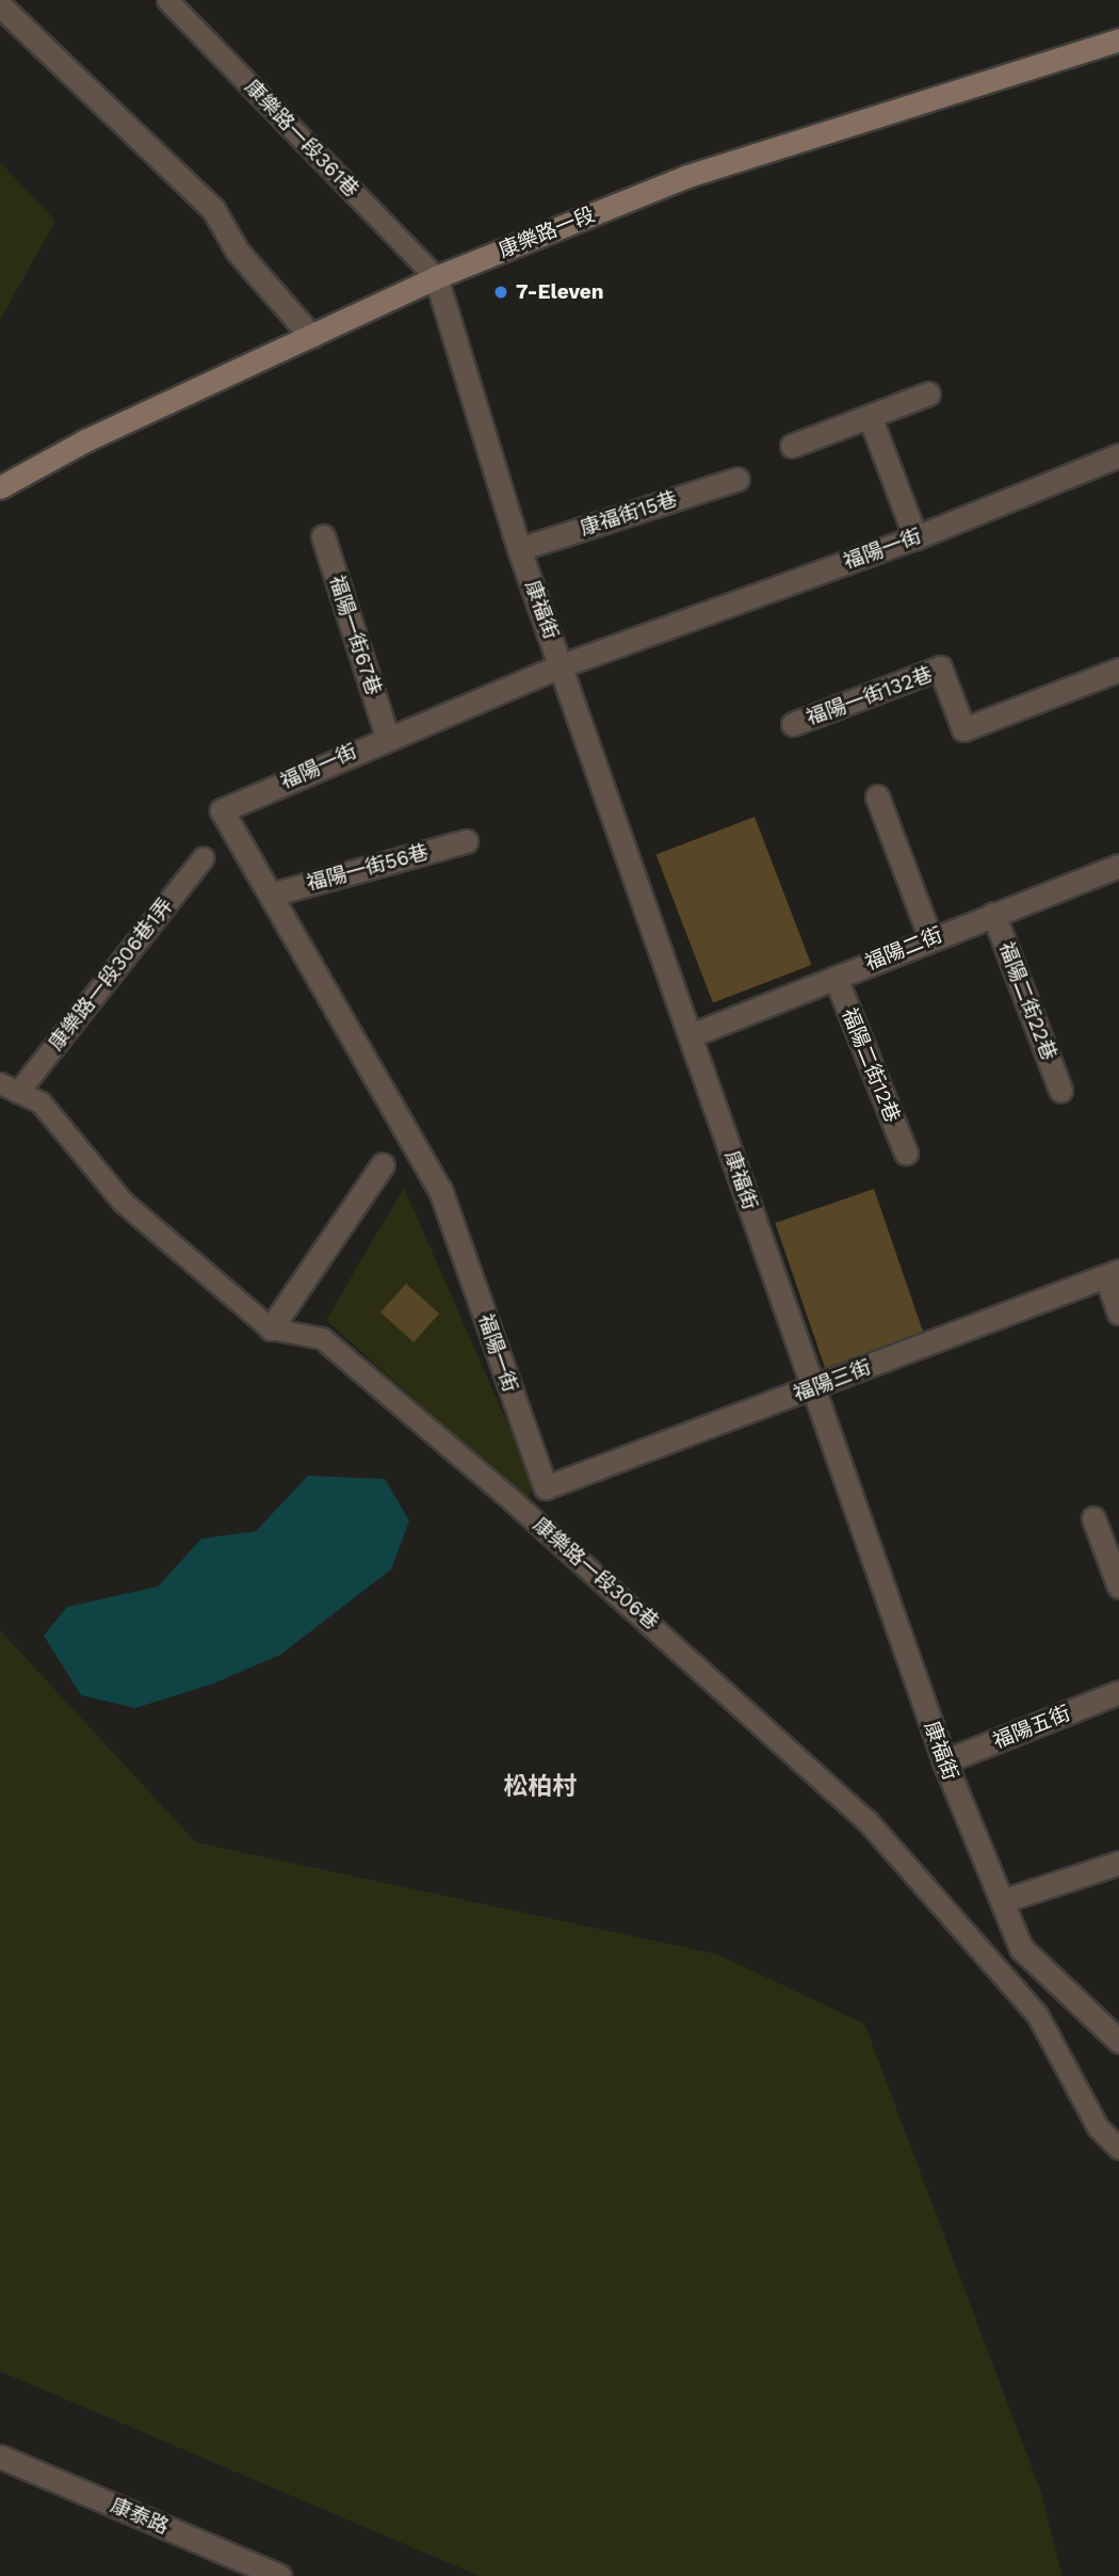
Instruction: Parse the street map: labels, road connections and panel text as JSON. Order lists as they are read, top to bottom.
{
  "streets": {
    "street": [
      "康樂路一段",
      "康福街15巷",
      "福陽一街",
      "康福街",
      "福陽一街67巷",
      "福陽一街132巷",
      "福陽一街56巷",
      "福陽二街",
      "福陽二街22巷",
      "福陽二街12巷",
      "福陽三街",
      "福陽五街",
      "康泰路"
    ],
    "lane": ["康樂路一段361巷", "康樂路一段306巷1弄", "康樂路一段306巷"]
  },
  "crossings": [
    ["康樂路一段361巷", "康樂路一段"],
    ["康樂路一段361巷", "康福街"],
    ["康樂路一段", "康福街"],
    ["康福街15巷", "康福街"],
    ["福陽一街", "康福街"],
    ["福陽一街", "福陽一街67巷"],
    ["福陽一街", "福陽一街56巷"],
    ["福陽一街", "福陽三街"],
    ["康福街", "福陽二街"],
    ["康福街", "福陽三街"],
    ["康福街", "福陽五街"],
    ["福陽二街", "福陽二街22巷"],
    ["福陽二街", "福陽二街12巷"],
    ["康樂路一段306巷1弄", "康樂路一段306巷"]
  ],
  "districts": ["松柏村"],
  "places": ["7-Eleven"]
}
